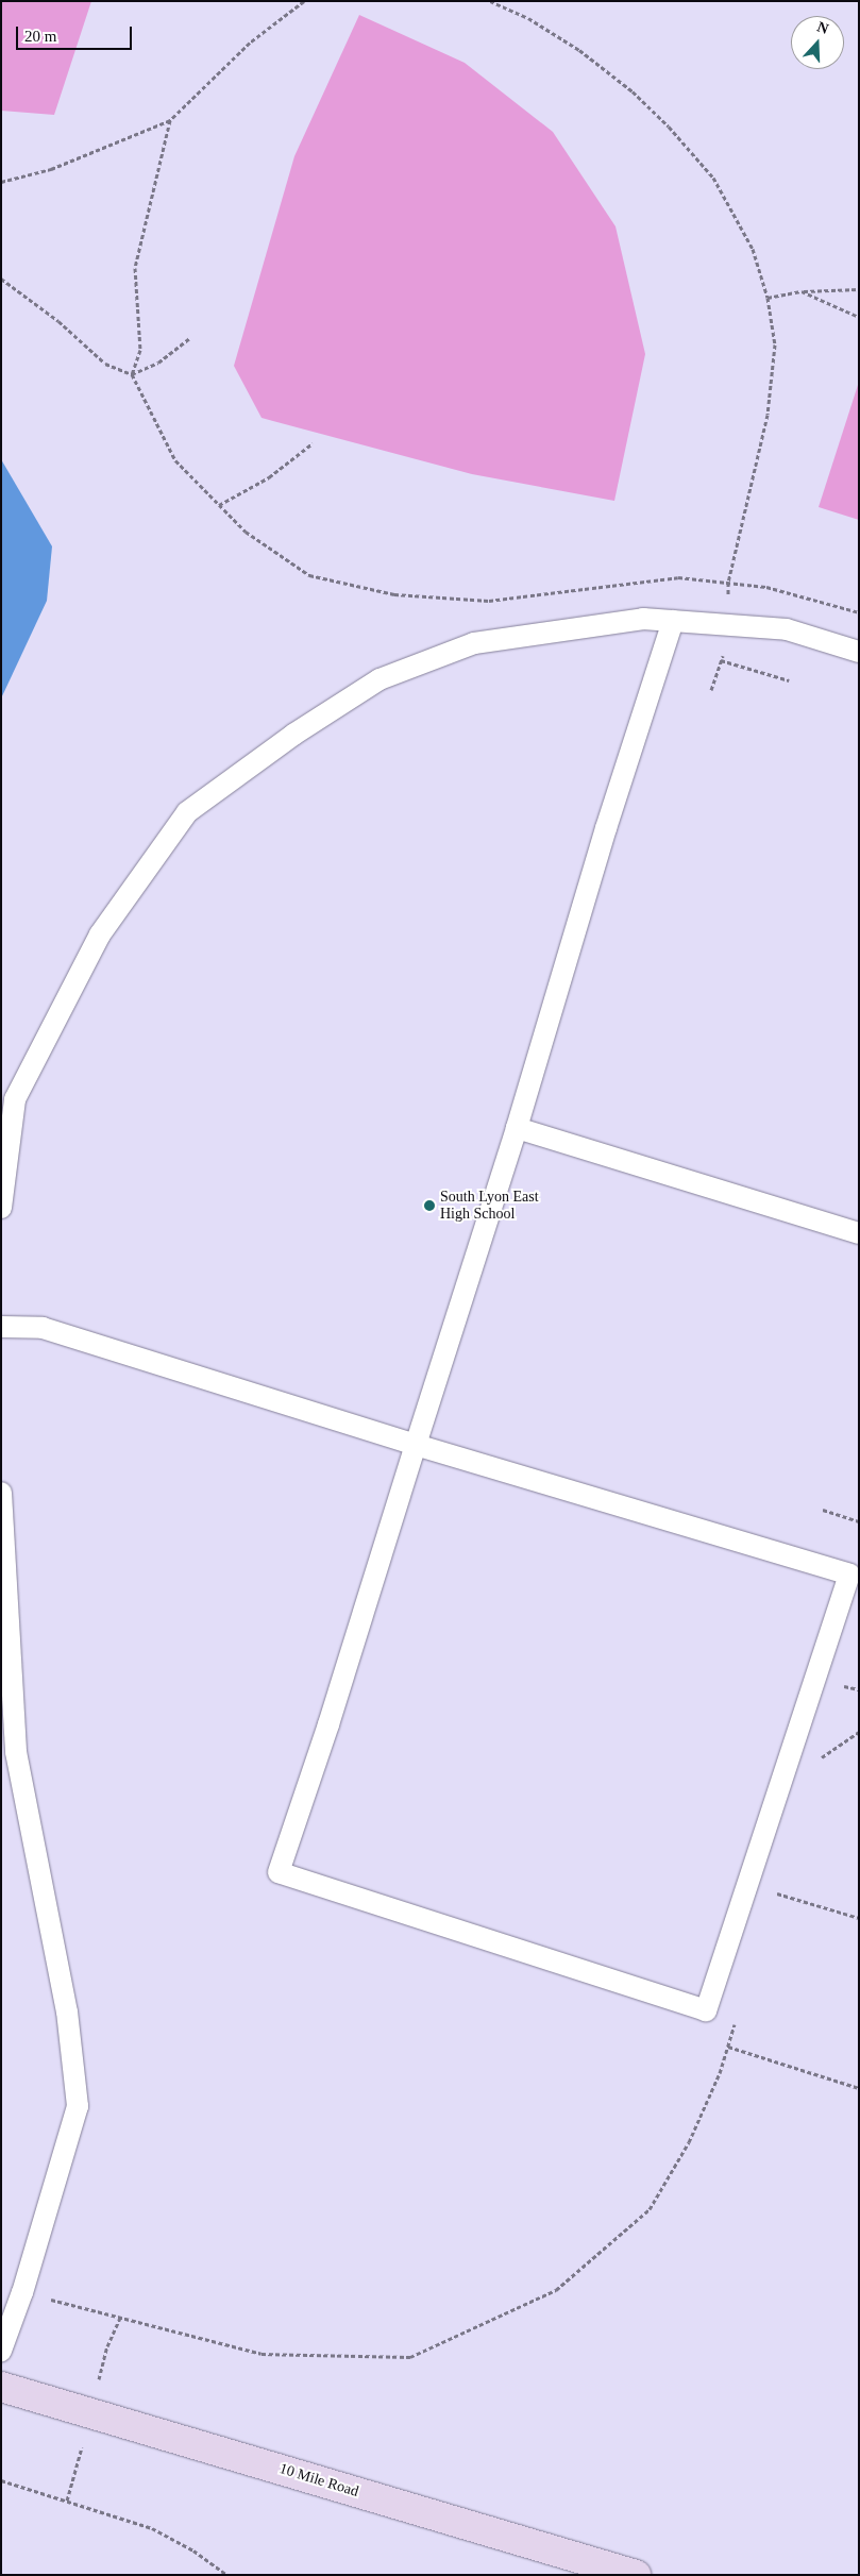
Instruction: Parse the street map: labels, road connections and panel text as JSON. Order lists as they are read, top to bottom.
{
  "streets": {
    "main road": ["10 Mile Road"]
  },
  "places": ["South Lyon East High School"],
  "scale_bar": "20 m",
  "north": "top"
}
